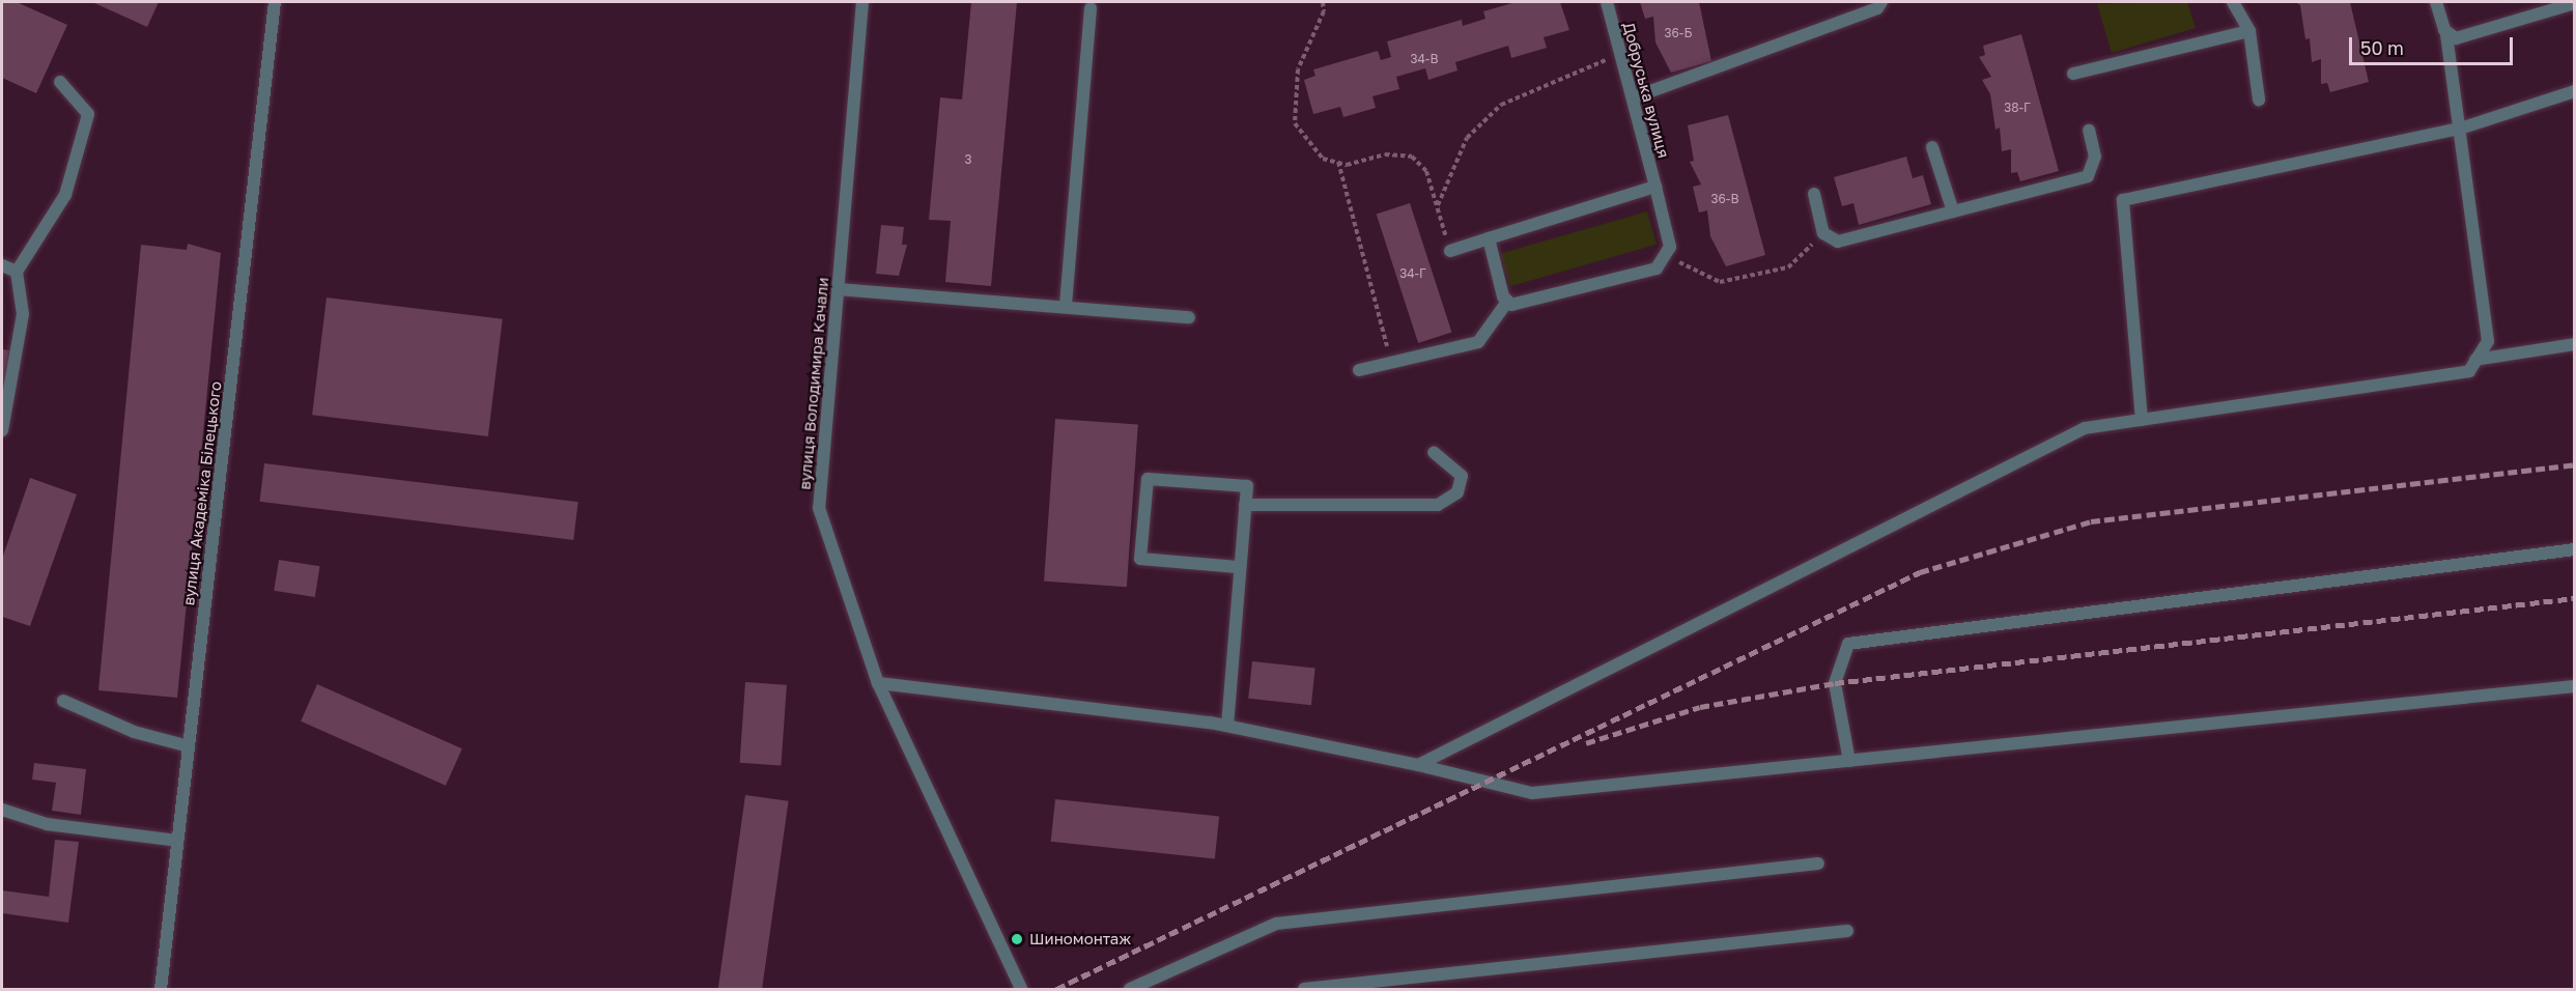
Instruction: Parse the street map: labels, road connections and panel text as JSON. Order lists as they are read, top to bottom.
{
  "streets": {
    "street": ["Добруська вулиця", "вулиця Володимира Качали", "вулиця Академіка Білецького"]
  },
  "places": ["Шиномонтаж"],
  "house_numbers": [
    "36-Б",
    "34-В",
    "38-Г",
    "3",
    "36-В",
    "34-Г"
  ],
  "scale_bar": "50 m"
}
